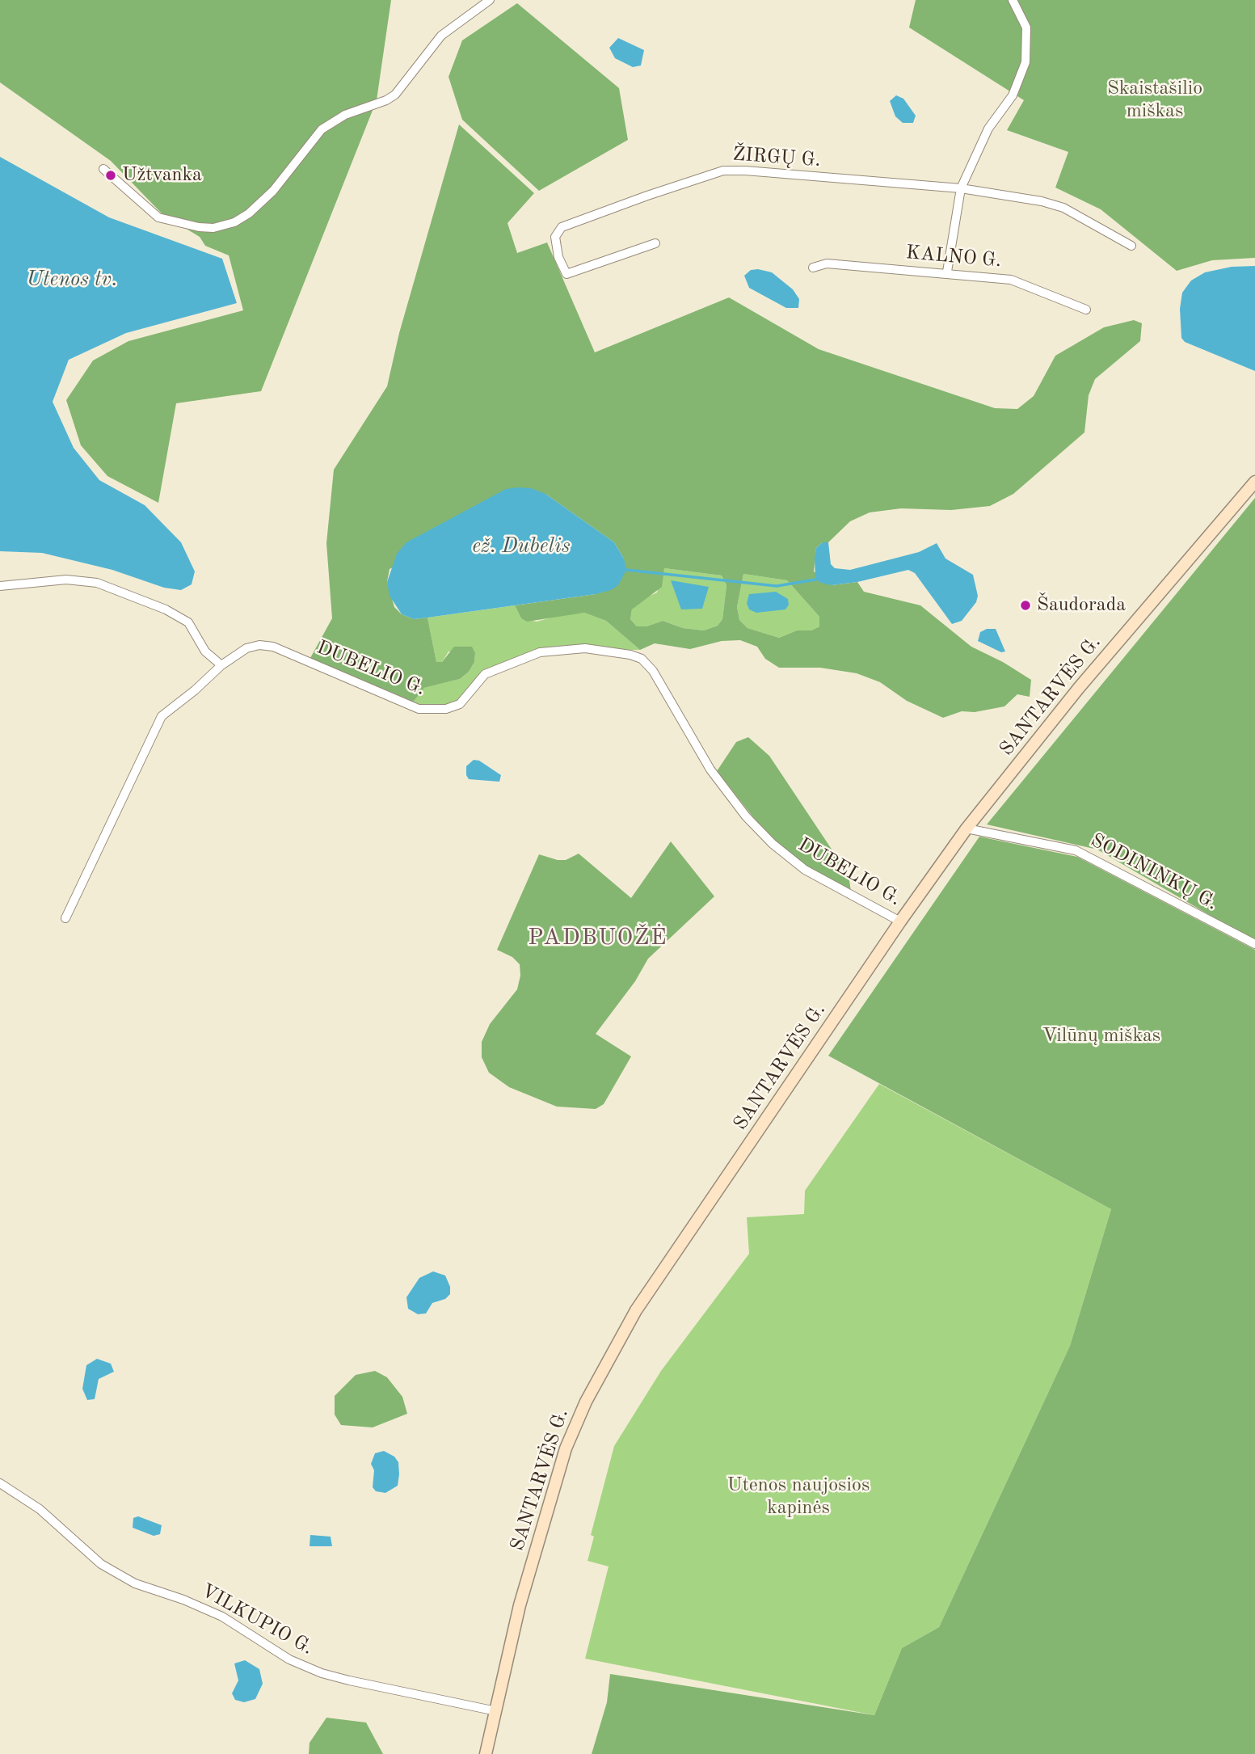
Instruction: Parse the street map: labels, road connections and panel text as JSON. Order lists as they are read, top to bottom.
{
  "streets": {
    "main road": ["SANTARVĖS G."],
    "street": [
      "ŽIRGŲ G.",
      "KALNO G.",
      "DUBELIO G.",
      "SODININKŲ G.",
      "VILKUPIO G."
    ]
  },
  "crossings": [
    ["DUBELIO G.", "SANTARVĖS G."],
    ["SANTARVĖS G.", "SODININKŲ G."],
    ["SANTARVĖS G.", "VILKUPIO G."]
  ],
  "districts": ["PADBUOŽĖ"],
  "water": ["Utenos tv.", "ež. Dubelis"],
  "parks": ["Skaistašilio miškas", "Vilūnų miškas", "Utenos naujosios kapinės"],
  "places": ["Užtvanka", "Šaudorada"]
}
